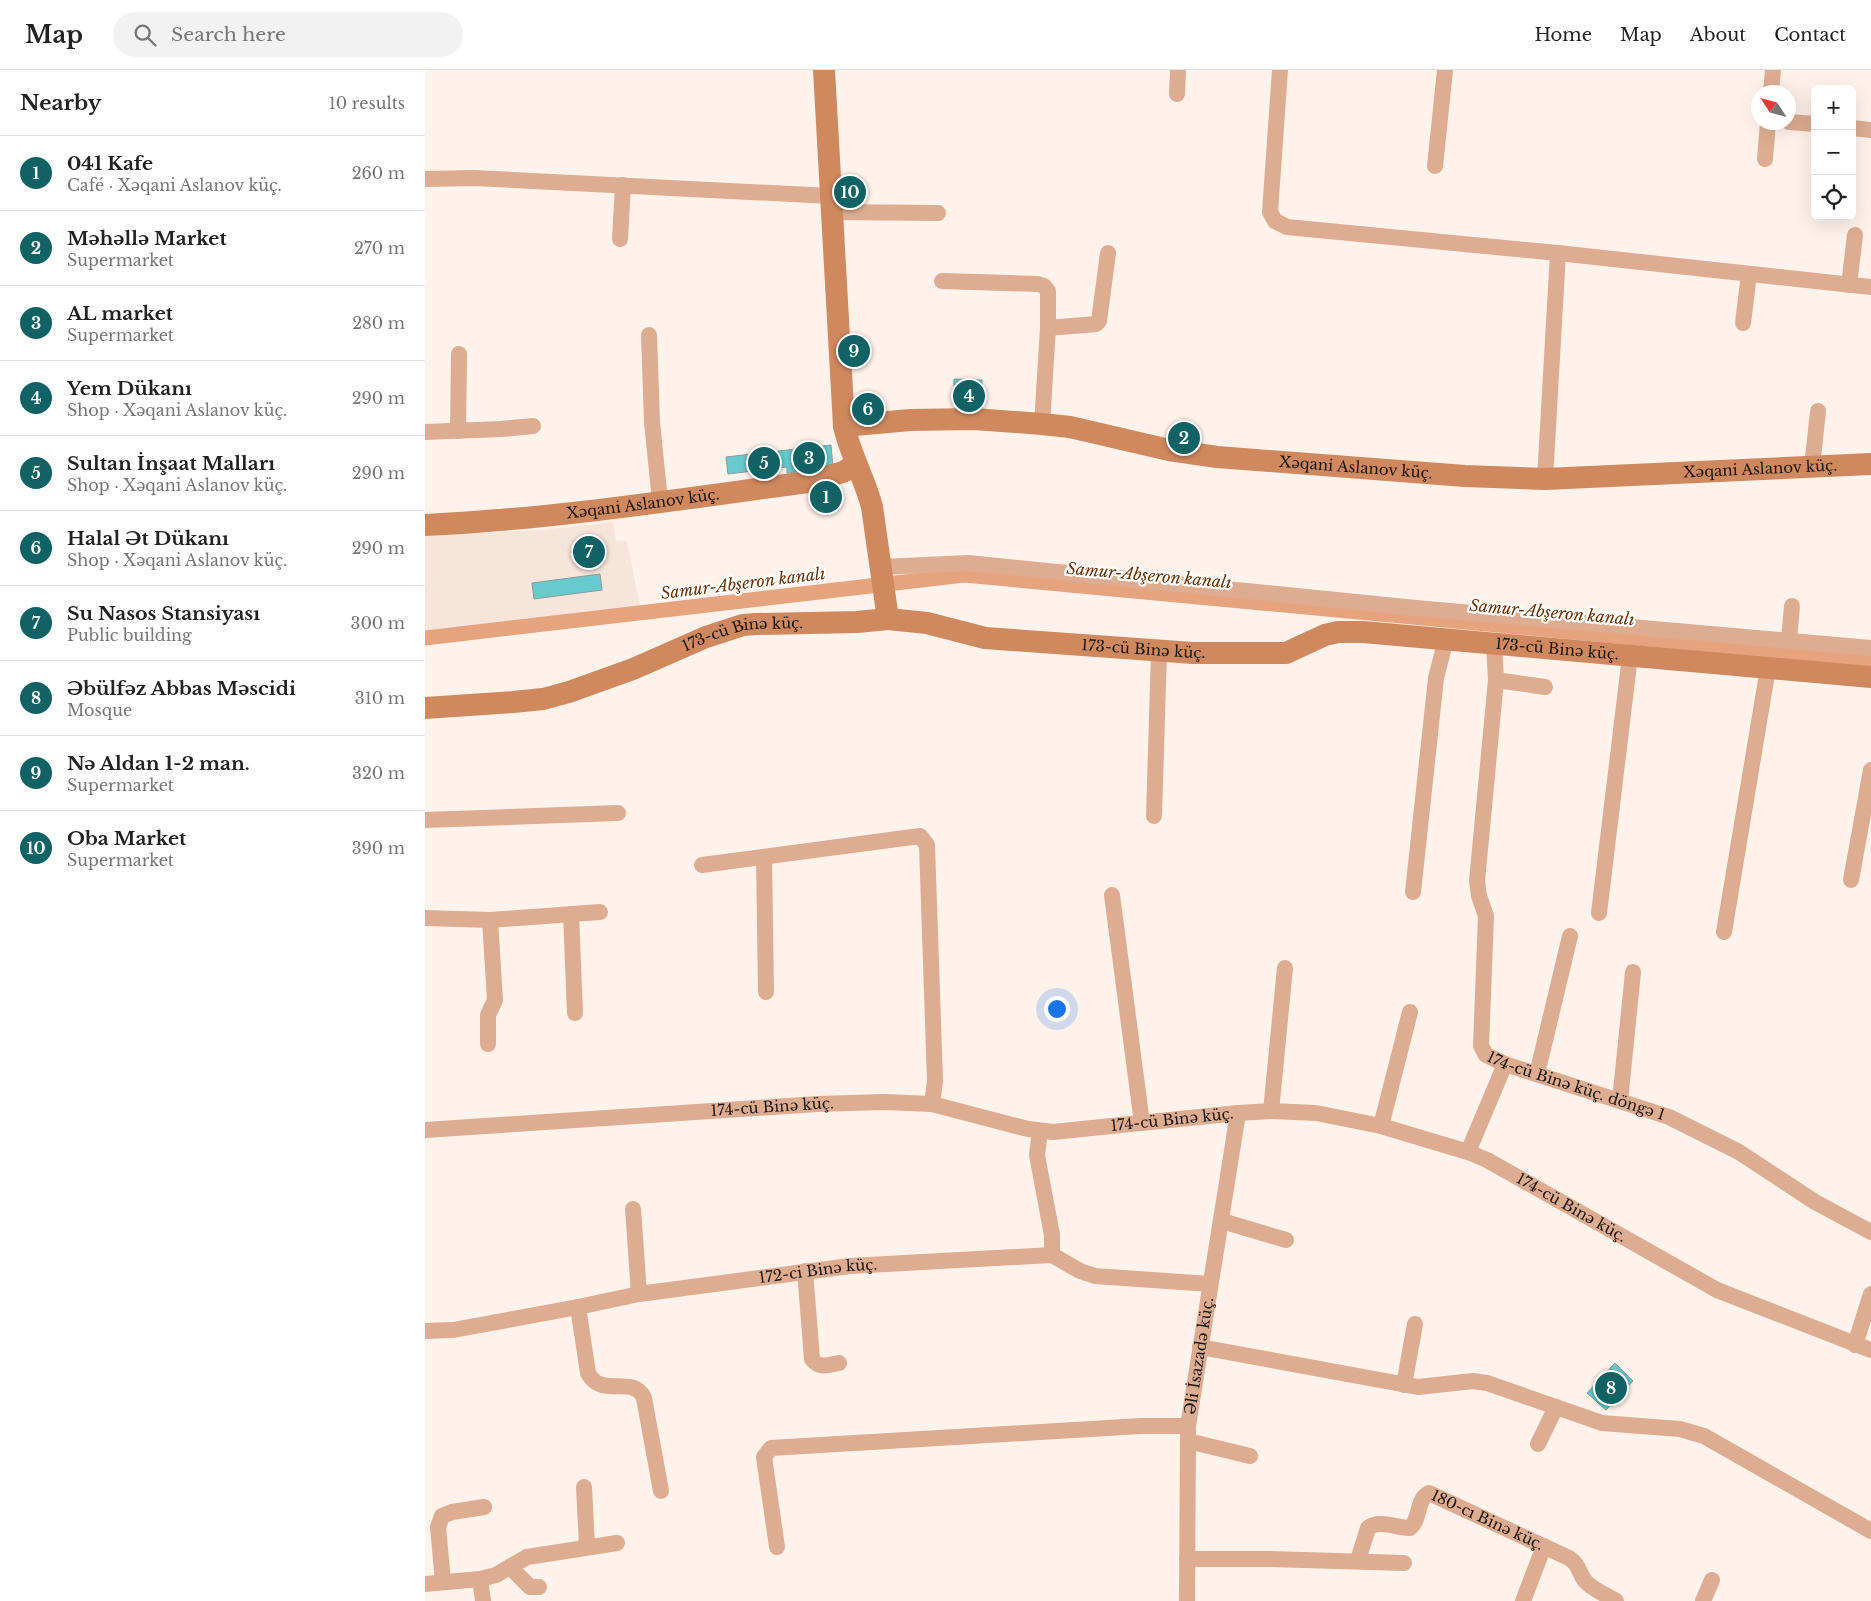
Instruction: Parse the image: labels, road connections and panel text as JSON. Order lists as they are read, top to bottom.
{
  "streets": {
    "street": [
      "Xəqani Aslanov küç.",
      "173-cü Binə küç.",
      "174-cü Binə küç. döngə 1",
      "174-cü Binə küç.",
      "172-ci Binə küç.",
      "Əli İsazadə küç.",
      "180-cı Binə küç."
    ]
  },
  "crossings": [
    ["173-cü Binə küç.", "174-cü Binə küç. döngə 1"],
    ["174-cü Binə küç.", "Əli İsazadə küç."]
  ],
  "water": ["Samur-Abşeron kanalı"],
  "north": "top left",
  "page": {
    "header": "Map",
    "search": "Search here",
    "nav": [
      "Home",
      "Map",
      "About",
      "Contact"
    ],
    "heading": ["Nearby", "10 results"],
    "map_buttons": ["+", "−"],
    "list": [
      {
        "mark": "1",
        "name": "041 Kafe",
        "note": "Café · Xəqani Aslanov küç.",
        "value": "260 m"
      },
      {
        "mark": "2",
        "name": "Məhəllə Market",
        "note": "Supermarket",
        "value": "270 m"
      },
      {
        "mark": "3",
        "name": "AL market",
        "note": "Supermarket",
        "value": "280 m"
      },
      {
        "mark": "4",
        "name": "Yem Dükanı",
        "note": "Shop · Xəqani Aslanov küç.",
        "value": "290 m"
      },
      {
        "mark": "5",
        "name": "Sultan İnşaat Malları",
        "note": "Shop · Xəqani Aslanov küç.",
        "value": "290 m"
      },
      {
        "mark": "6",
        "name": "Halal Ət Dükanı",
        "note": "Shop · Xəqani Aslanov küç.",
        "value": "290 m"
      },
      {
        "mark": "7",
        "name": "Su Nasos Stansiyası",
        "note": "Public building",
        "value": "300 m"
      },
      {
        "mark": "8",
        "name": "Əbülfəz Abbas Məscidi",
        "note": "Mosque",
        "value": "310 m"
      },
      {
        "mark": "9",
        "name": "Nə Aldan 1-2 man.",
        "note": "Supermarket",
        "value": "320 m"
      },
      {
        "mark": "10",
        "name": "Oba Market",
        "note": "Supermarket",
        "value": "390 m"
      }
    ],
    "pins": [
      "10",
      "9",
      "4",
      "6",
      "2",
      "3",
      "5",
      "1",
      "7",
      "8"
    ]
  }
}
